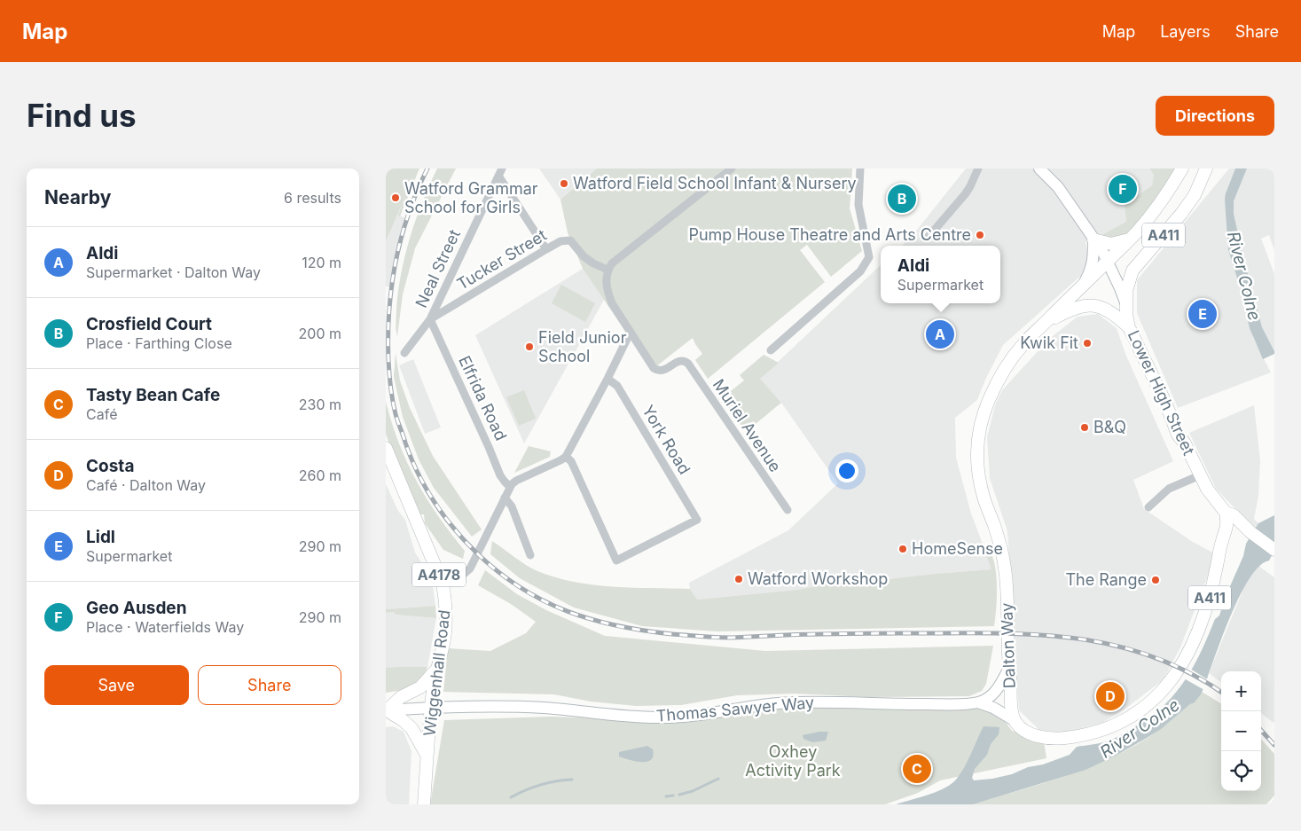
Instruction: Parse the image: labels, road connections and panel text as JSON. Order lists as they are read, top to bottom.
{
  "streets": {
    "main road": [
      "A411",
      "Lower High Street",
      "A4178",
      "Dalton Way",
      "Wiggenhall Road"
    ],
    "street": [
      "Tucker Street",
      "Neal Street",
      "Elfrida Road",
      "Muriel Avenue",
      "York Road",
      "Thomas Sawyer Way"
    ]
  },
  "crossings": [
    ["A411", "Lower High Street"],
    ["A411", "Dalton Way"],
    ["A411", "Thomas Sawyer Way"],
    ["Tucker Street", "Neal Street"],
    ["Tucker Street", "Elfrida Road"],
    ["Neal Street", "Elfrida Road"],
    ["Lower High Street", "Dalton Way"],
    ["Dalton Way", "Thomas Sawyer Way"],
    ["Wiggenhall Road", "Thomas Sawyer Way"]
  ],
  "water": ["River Colne"],
  "parks": ["Oxhey Activity Park"],
  "places": [
    "Watford Field School Infant & Nursery",
    "Watford Grammar School for Girls",
    "Pump House Theatre and Arts Centre",
    "Kwik Fit",
    "Field Junior School",
    "B&Q",
    "HomeSense",
    "Watford Workshop",
    "The Range"
  ],
  "page": {
    "header": "Map",
    "nav": ["Map", "Layers", "Share"],
    "buttons": [
      "Directions",
      ["Save", "Share"]
    ],
    "title": "Find us",
    "heading": ["Nearby", "6 results"],
    "pins": [
      "F",
      "B",
      "E",
      "A",
      "D",
      "C"
    ],
    "list": [
      {
        "mark": "A",
        "name": "Aldi",
        "note": "Supermarket · Dalton Way",
        "value": "120 m"
      },
      {
        "mark": "B",
        "name": "Crosfield Court",
        "note": "Place · Farthing Close",
        "value": "200 m"
      },
      {
        "mark": "C",
        "name": "Tasty Bean Cafe",
        "note": "Café",
        "value": "230 m"
      },
      {
        "mark": "D",
        "name": "Costa",
        "note": "Café · Dalton Way",
        "value": "260 m"
      },
      {
        "mark": "E",
        "name": "Lidl",
        "note": "Supermarket",
        "value": "290 m"
      },
      {
        "mark": "F",
        "name": "Geo Ausden",
        "note": "Place · Waterfields Way",
        "value": "290 m"
      }
    ],
    "popup": ["Aldi", "Supermarket"],
    "map_buttons": ["+", "−"]
  }
}
